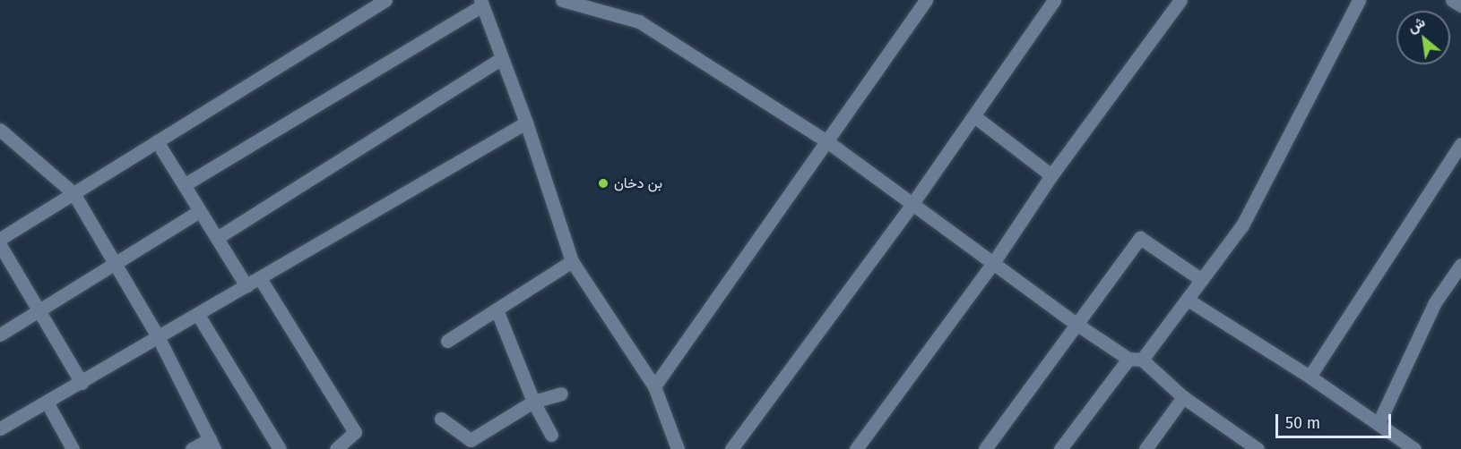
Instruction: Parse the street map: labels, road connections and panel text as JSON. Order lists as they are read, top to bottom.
{
  "places": ["بن دخان"],
  "scale_bar": "50 m",
  "north": "top left"
}
